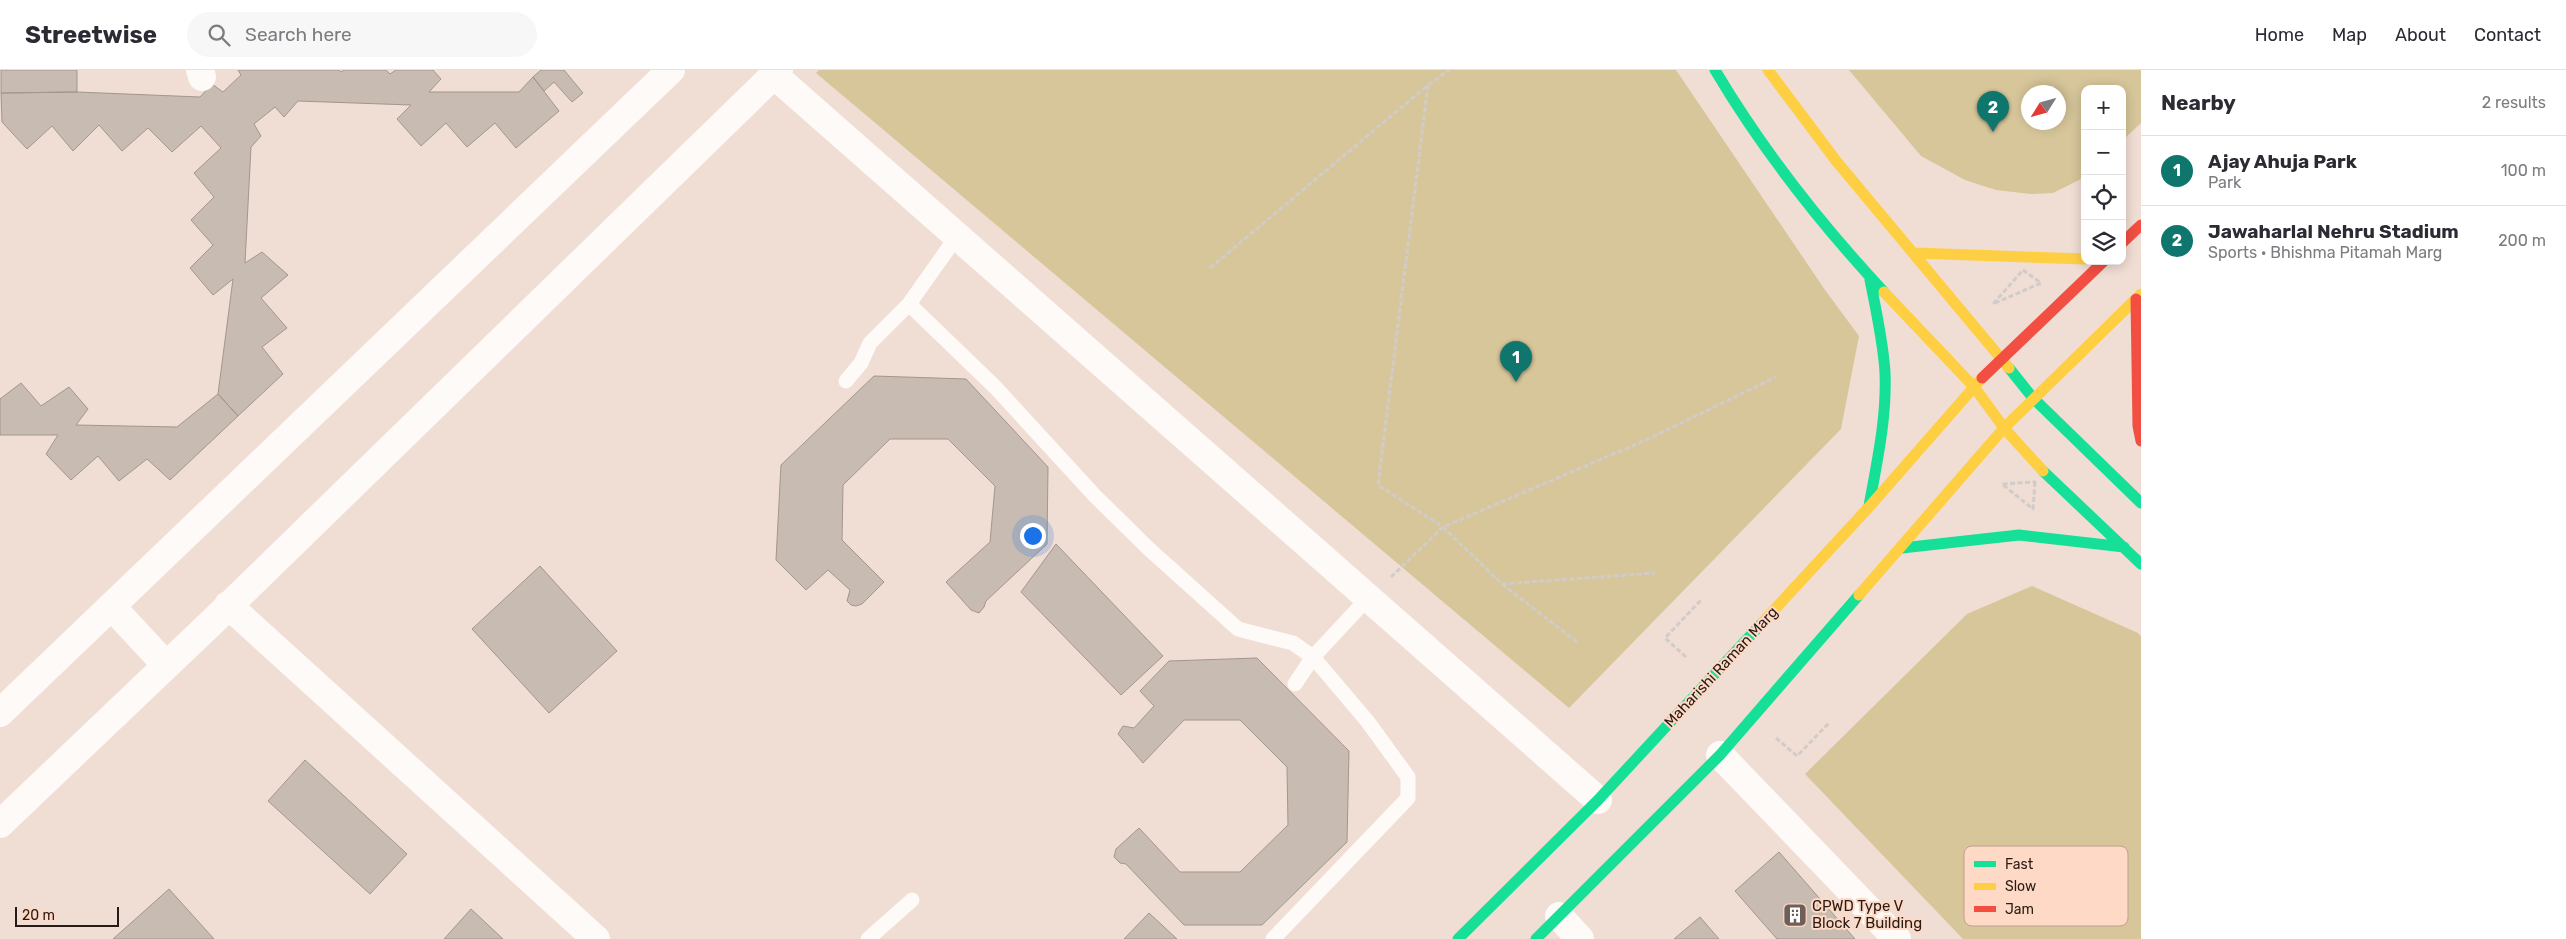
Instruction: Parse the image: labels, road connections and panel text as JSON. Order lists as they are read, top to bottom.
{
  "streets": {
    "street": ["Maharishi Raman Marg"]
  },
  "places": {
    "building": ["CPWD Type V Block 7 Building"]
  },
  "legend": ["Fast", "Slow", "Jam"],
  "scale_bar": "20 m",
  "north": "bottom left",
  "page": {
    "header": "Streetwise",
    "search": "Search here",
    "nav": [
      "Home",
      "Map",
      "About",
      "Contact"
    ],
    "heading": ["Nearby", "2 results"],
    "map_buttons": ["+", "−"],
    "pins": ["2", "1"],
    "list": [
      {
        "mark": "1",
        "name": "Ajay Ahuja Park",
        "note": "Park",
        "value": "100 m"
      },
      {
        "mark": "2",
        "name": "Jawaharlal Nehru Stadium",
        "note": "Sports · Bhishma Pitamah Marg",
        "value": "200 m"
      }
    ],
    "scale": "20 m"
  }
}
